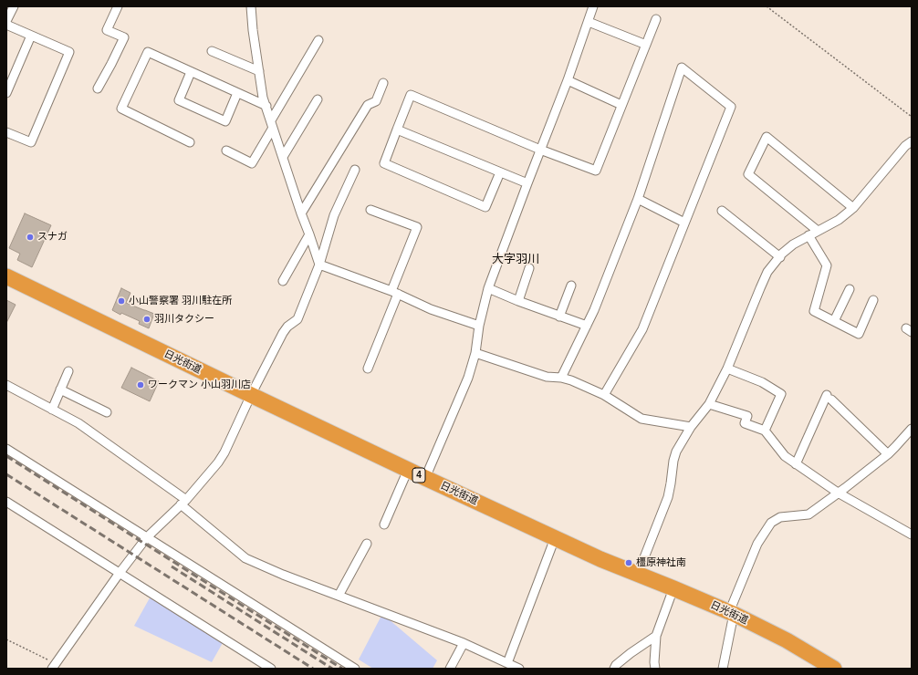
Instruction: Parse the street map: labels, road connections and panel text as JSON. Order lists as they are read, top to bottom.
{
  "streets": {
    "highway": ["日光街道", "4"]
  },
  "districts": ["大字羽川"],
  "places": [
    "スナガ",
    "小山警察署 羽川駐在所",
    "羽川タクシー",
    "ワークマン 小山羽川店",
    "橿原神社南"
  ]
}
